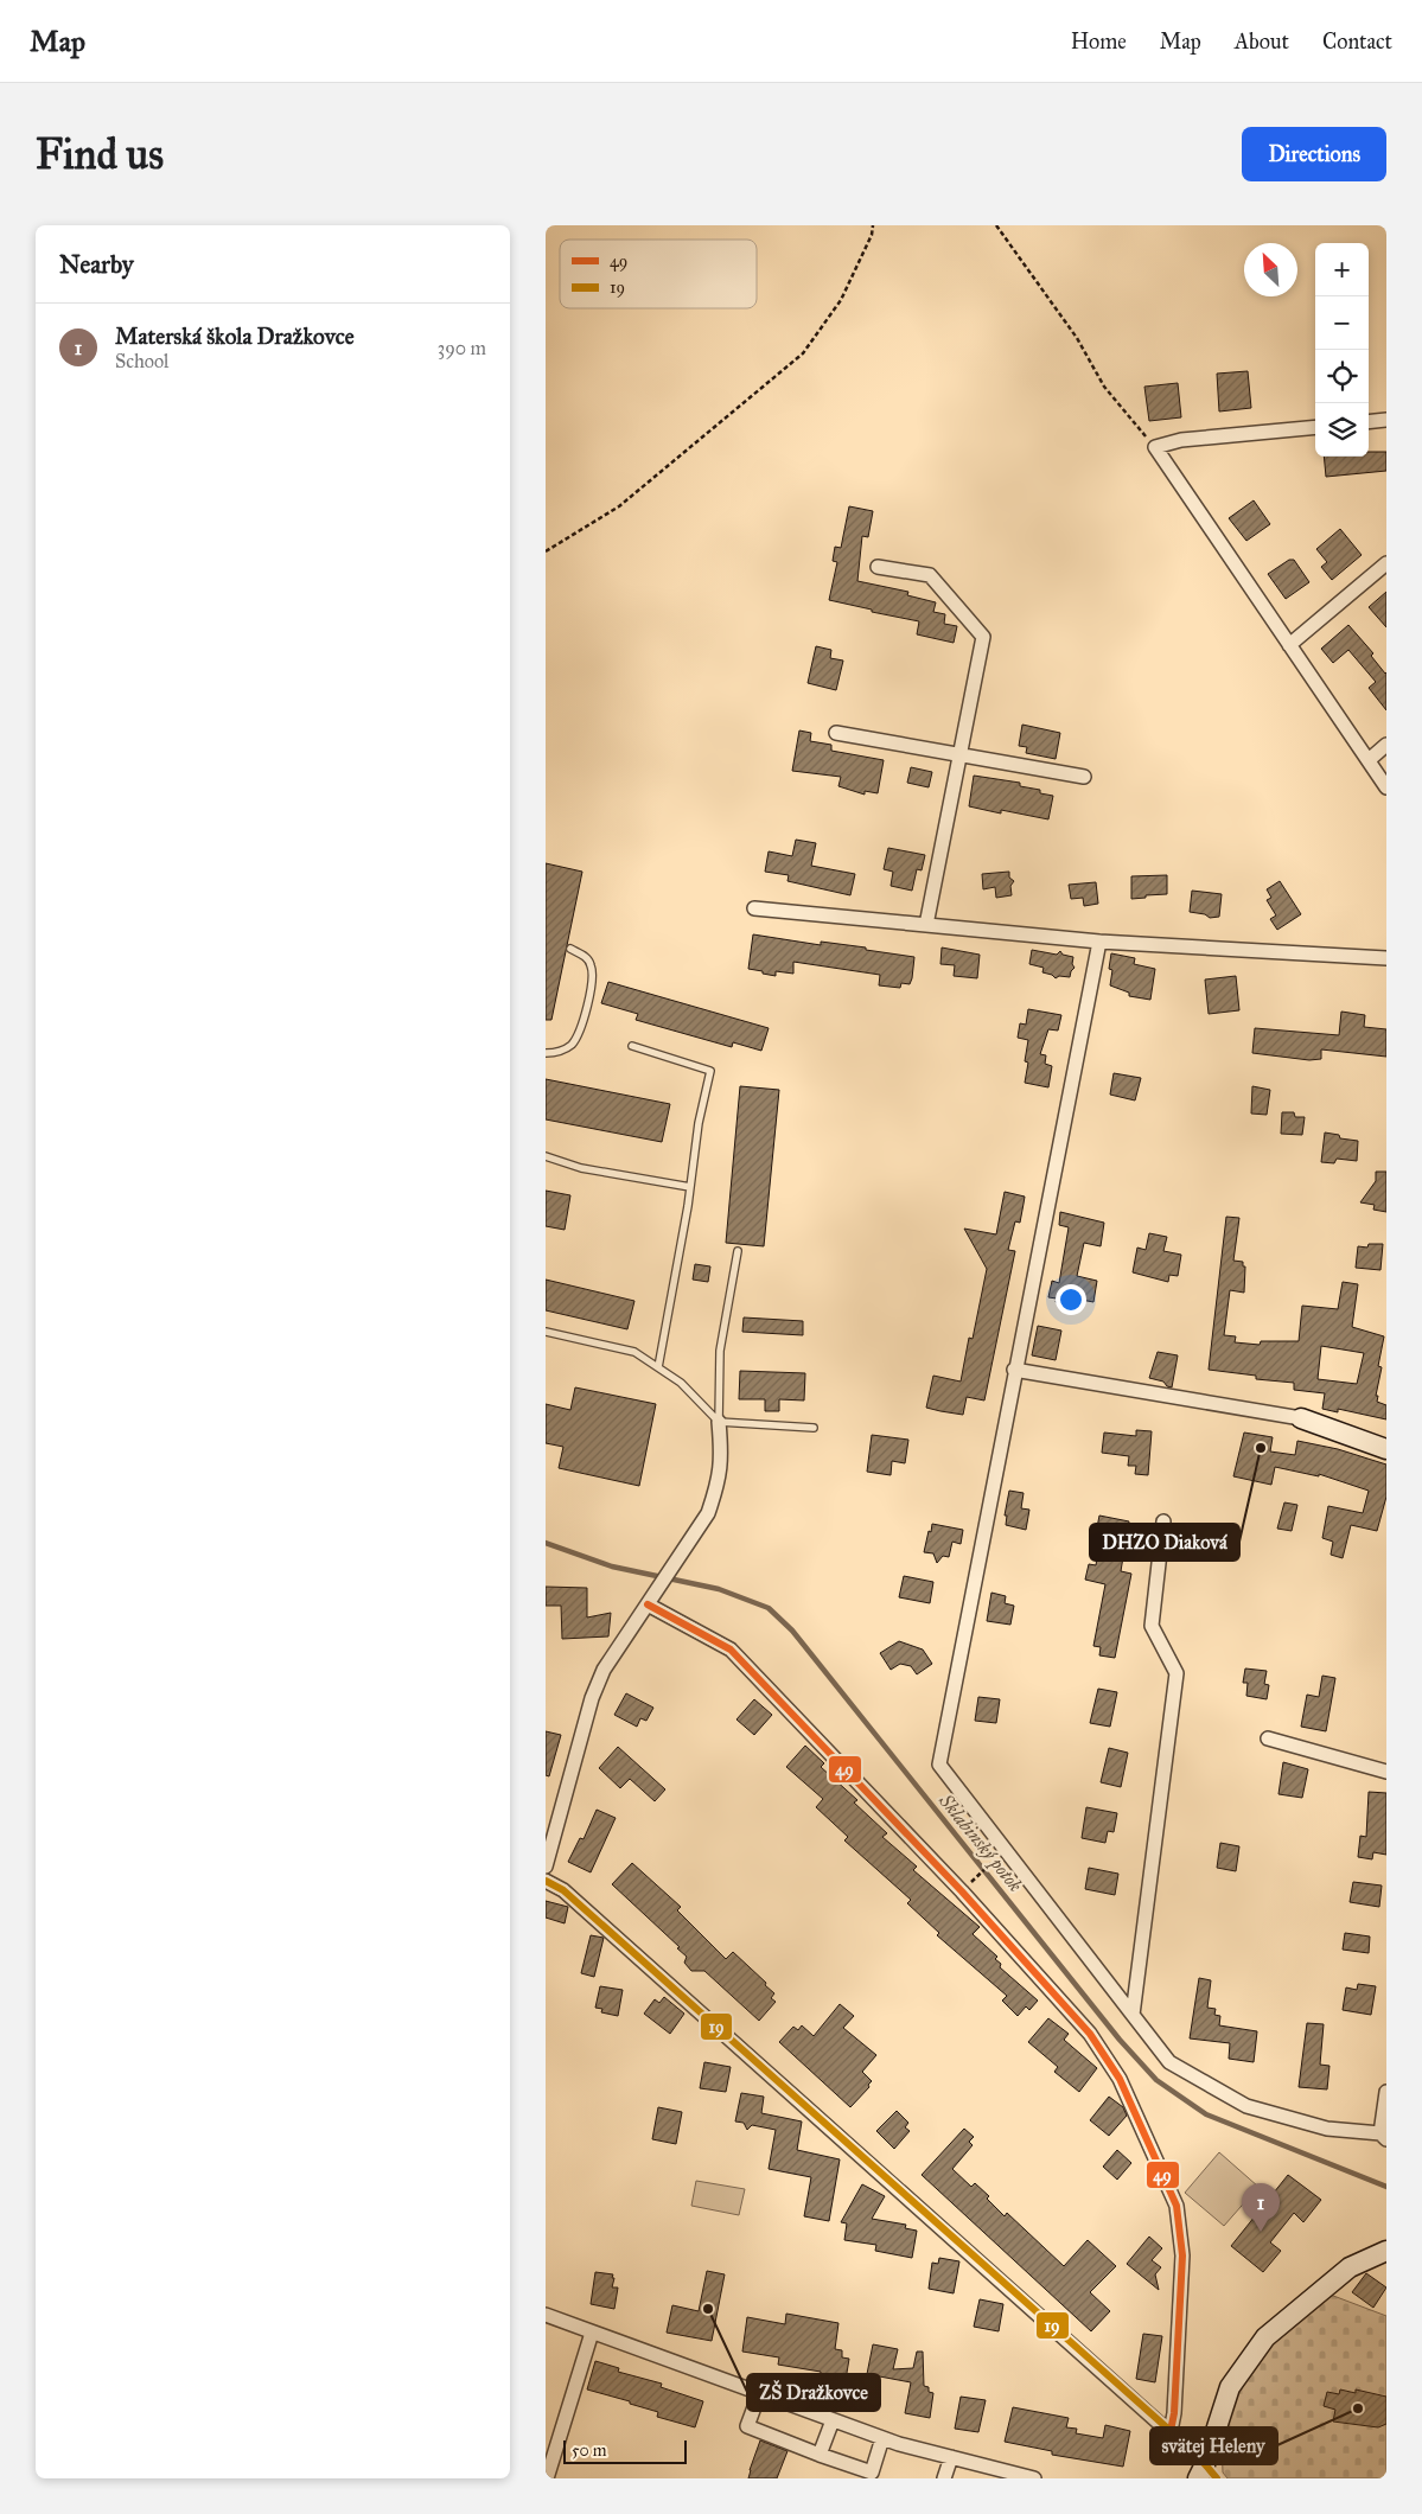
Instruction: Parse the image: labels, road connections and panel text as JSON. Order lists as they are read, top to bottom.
{
  "water": ["Sklabinský potok"],
  "places": ["DHZO Diaková", "ZŠ Dražkovce", "svätej Heleny"],
  "lines": ["transit line 49", "transit line 19"],
  "legend": ["49", "19"],
  "scale_bar": "50 m",
  "north": "top left",
  "page": {
    "header": "Map",
    "nav": [
      "Home",
      "Map",
      "About",
      "Contact"
    ],
    "buttons": "Directions",
    "title": "Find us",
    "heading": "Nearby",
    "map_buttons": ["+", "−"],
    "list": [
      {
        "mark": "1",
        "name": "Materská škola Dražkovce",
        "note": "School",
        "value": "390 m"
      }
    ],
    "pins": "1",
    "scale": "50 m"
  }
}
